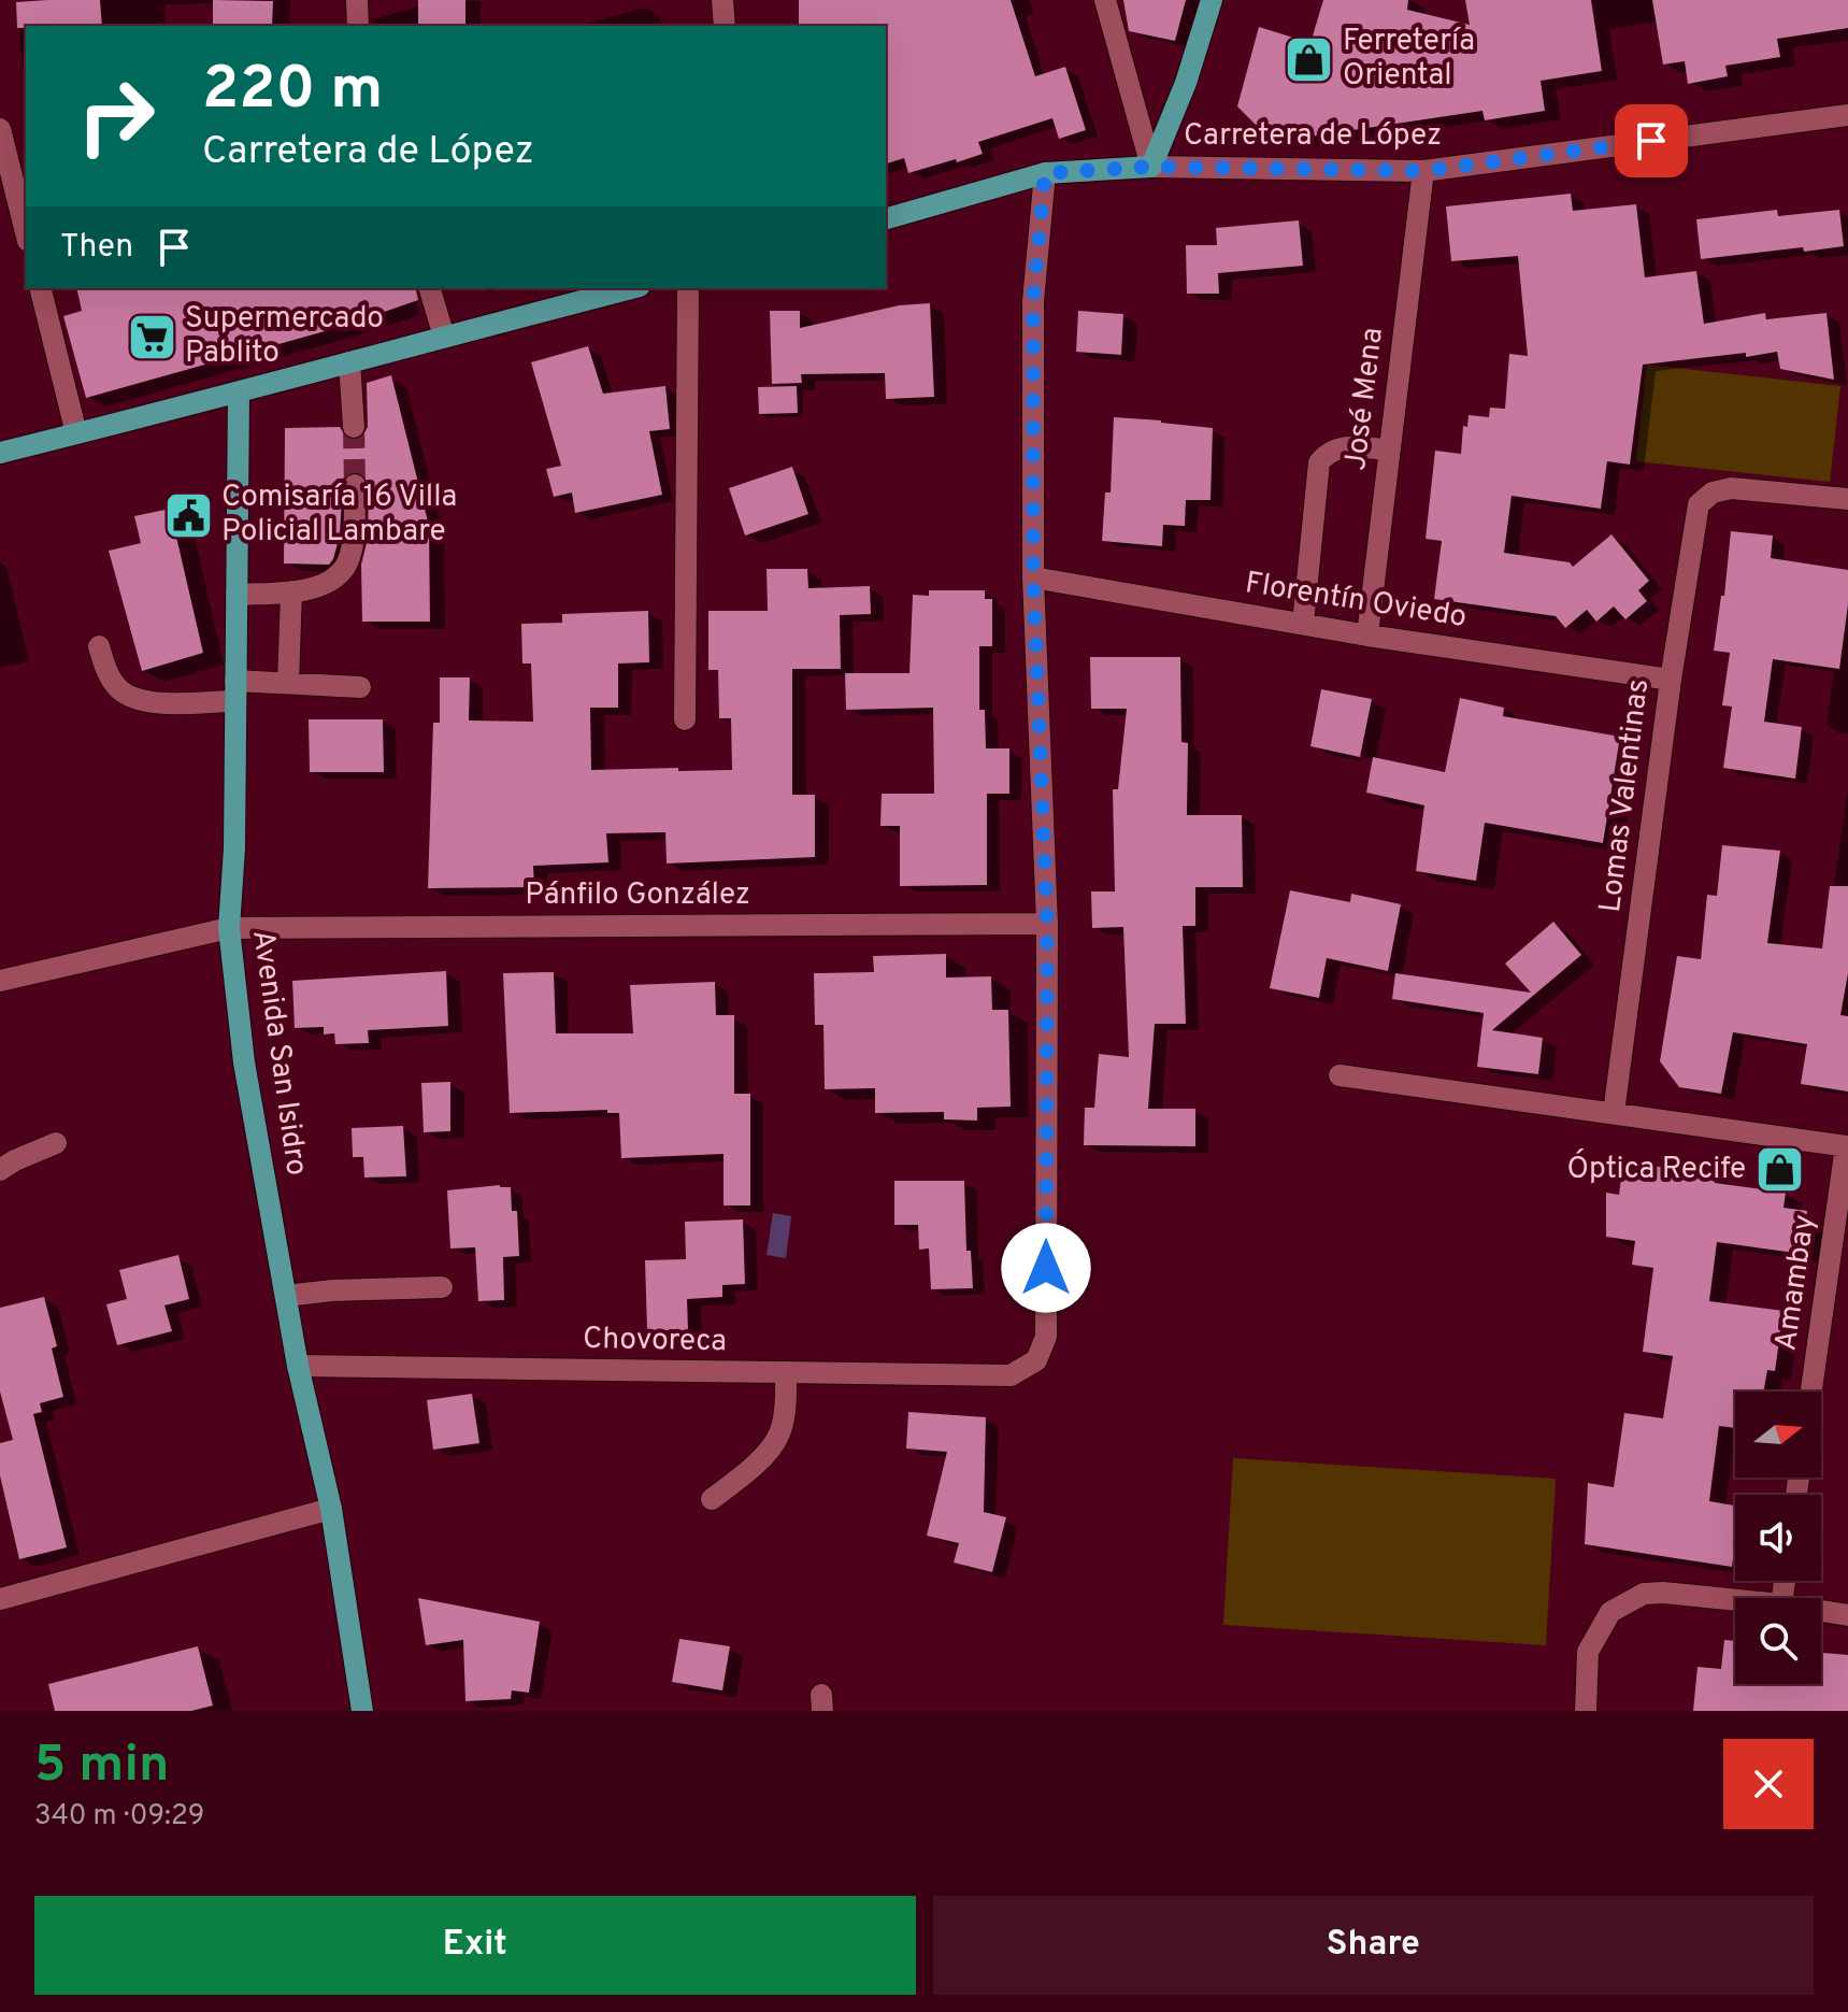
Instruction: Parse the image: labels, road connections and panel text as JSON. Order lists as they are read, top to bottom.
{
  "streets": {
    "main road": ["Carretera de López", "Avenida San Isidro"],
    "street": [
      "José Mena",
      "Florentín Oviedo",
      "Lomas Valentinas",
      "Pánfilo González",
      "Amambay",
      "Chovoreca"
    ]
  },
  "crossings": [
    ["Carretera de López", "José Mena"],
    ["José Mena", "Florentín Oviedo"],
    ["Florentín Oviedo", "Lomas Valentinas"],
    ["Pánfilo González", "Avenida San Isidro"],
    ["Pánfilo González", "Chovoreca"],
    ["Avenida San Isidro", "Chovoreca"]
  ],
  "places": {
    "shop": ["Ferretería Oriental", "Óptica Recife"],
    "supermarket": ["Supermercado Pablito"],
    "public building": ["Comisaría 16 Villa Policial Lambare"]
  },
  "north": "right",
  "page": {
    "turn": ["220 m", "Carretera de López"],
    "then": "Then",
    "heading": ["5 min", "340 m · 09:29"],
    "buttons": ["Exit", "Share"]
  }
}
